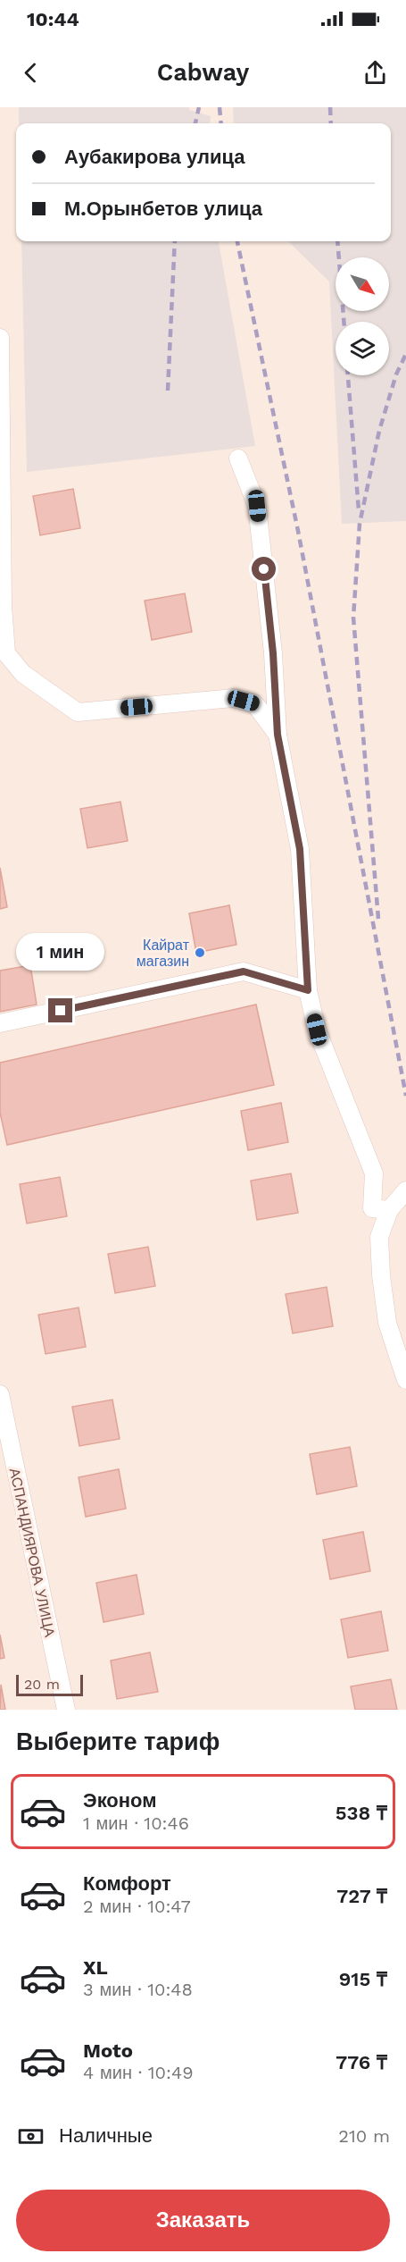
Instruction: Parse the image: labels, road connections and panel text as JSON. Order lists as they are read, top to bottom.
{
  "streets": {
    "street": ["АСПАНДИЯРОВА УЛИЦА"]
  },
  "places": ["Кайрат магазин"],
  "scale_bar": "20 m",
  "north": "bottom right",
  "page": {
    "status": "10:44",
    "header": "Cabway",
    "banner": ["Аубакирова улица", "М.Орынбетов улица"],
    "bubble": "1 мин",
    "scale": "20 m",
    "heading": "Выберите тариф",
    "list": [
      {
        "name": "Эконом",
        "note": "1 мин · 10:46",
        "value": "538 ₸"
      },
      {
        "name": "Комфорт",
        "note": "2 мин · 10:47",
        "value": "727 ₸"
      },
      {
        "name": "XL",
        "note": "3 мин · 10:48",
        "value": "915 ₸"
      },
      {
        "name": "Moto",
        "note": "4 мин · 10:49",
        "value": "776 ₸"
      }
    ],
    "pay": ["Наличные", "210 m"],
    "buttons": "Заказать"
  }
}
